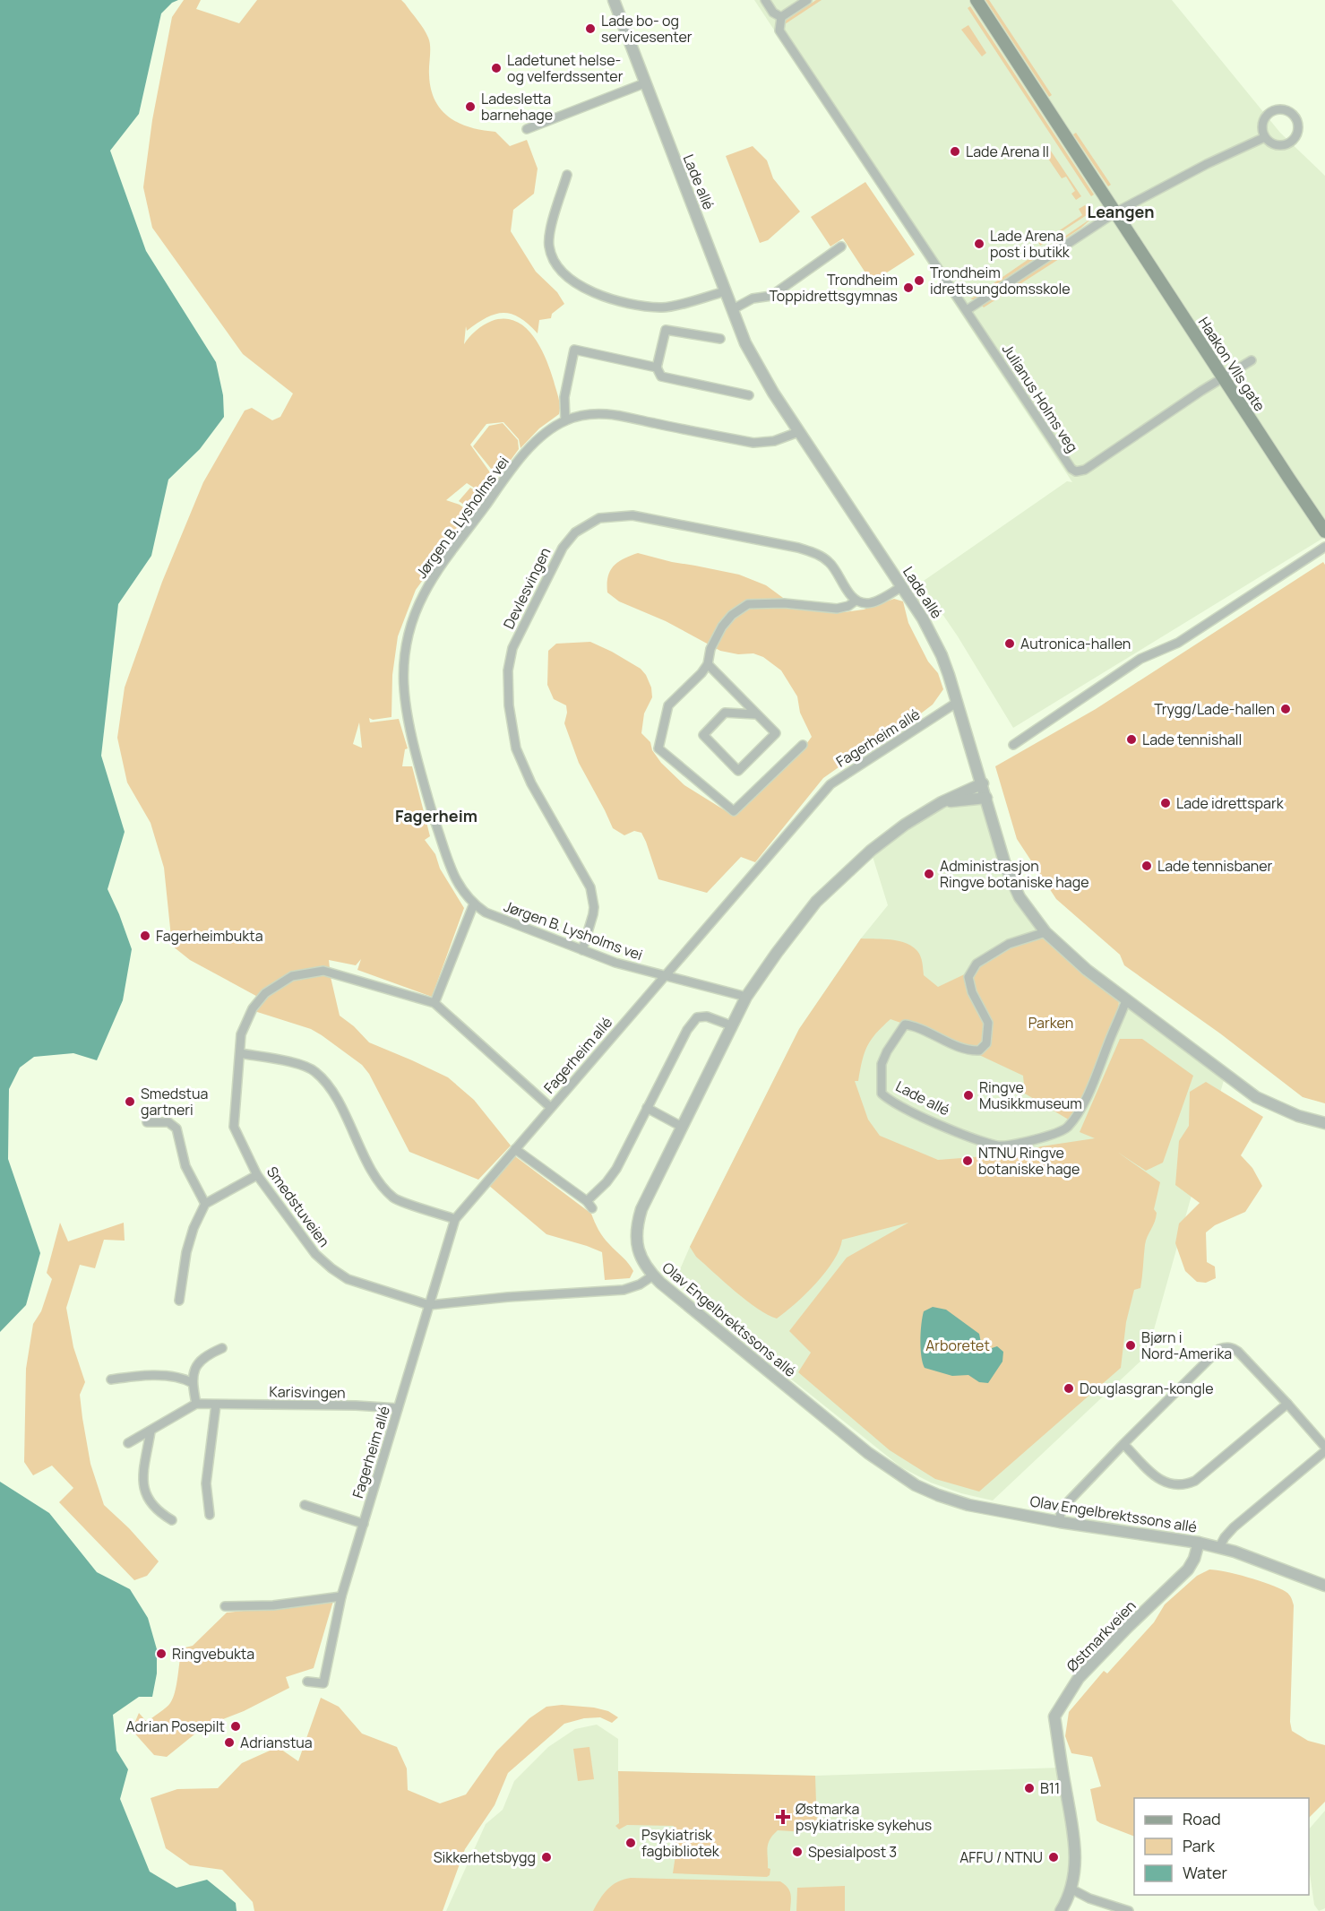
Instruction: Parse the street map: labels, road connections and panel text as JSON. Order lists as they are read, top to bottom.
{
  "streets": {
    "main road": ["Haakon VIIs gate"],
    "street": [
      "Lade allé",
      "Julianus Holms veg",
      "Jørgen B. Lysholms vei",
      "Devlesvingen",
      "Fagerheim allé",
      "Smedstuveien",
      "Olav Engelbrektssons allé",
      "Karisvingen",
      "Østmarkveien"
    ]
  },
  "crossings": [
    ["Lade allé", "Jørgen B. Lysholms vei"],
    ["Lade allé", "Fagerheim allé"],
    ["Lade allé", "Olav Engelbrektssons allé"],
    ["Haakon VIIs gate", "Julianus Holms veg"],
    ["Jørgen B. Lysholms vei", "Devlesvingen"],
    ["Jørgen B. Lysholms vei", "Fagerheim allé"],
    ["Jørgen B. Lysholms vei", "Olav Engelbrektssons allé"],
    ["Fagerheim allé", "Smedstuveien"],
    ["Fagerheim allé", "Karisvingen"],
    ["Smedstuveien", "Olav Engelbrektssons allé"],
    ["Olav Engelbrektssons allé", "Østmarkveien"]
  ],
  "districts": ["Leangen", "Fagerheim"],
  "parks": ["Parken", "Arboretet"],
  "places": {
    "other": [
      "Lade bo- og servicesenter",
      "Ladetunet helse- og velferdssenter",
      "Ladesletta barnehage",
      "Lade Arena II",
      "Lade Arena post i butikk",
      "Trondheim idrettsungdomsskole",
      "Trondheim Toppidrettsgymnas",
      "Autronica-hallen",
      "Trygg/Lade-hallen",
      "Lade tennishall",
      "Lade idrettspark",
      "Lade tennisbaner",
      "Administrasjon Ringve botaniske hage",
      "Fagerheimbukta",
      "Ringve Musikkmuseum",
      "Smedstua gartneri",
      "NTNU Ringve botaniske hage",
      "Bjørn i Nord-Amerika",
      "Douglasgran-kongle",
      "Ringvebukta",
      "Adrian Posepilt",
      "Adrianstua",
      "B11",
      "Psykiatrisk fagbibliotek",
      "Spesialpost 3",
      "Sikkerhetsbygg",
      "AFFU / NTNU"
    ],
    "health": ["Østmarka psykiatriske sykehus"]
  },
  "legend": ["Road", "Park", "Water"]
}
